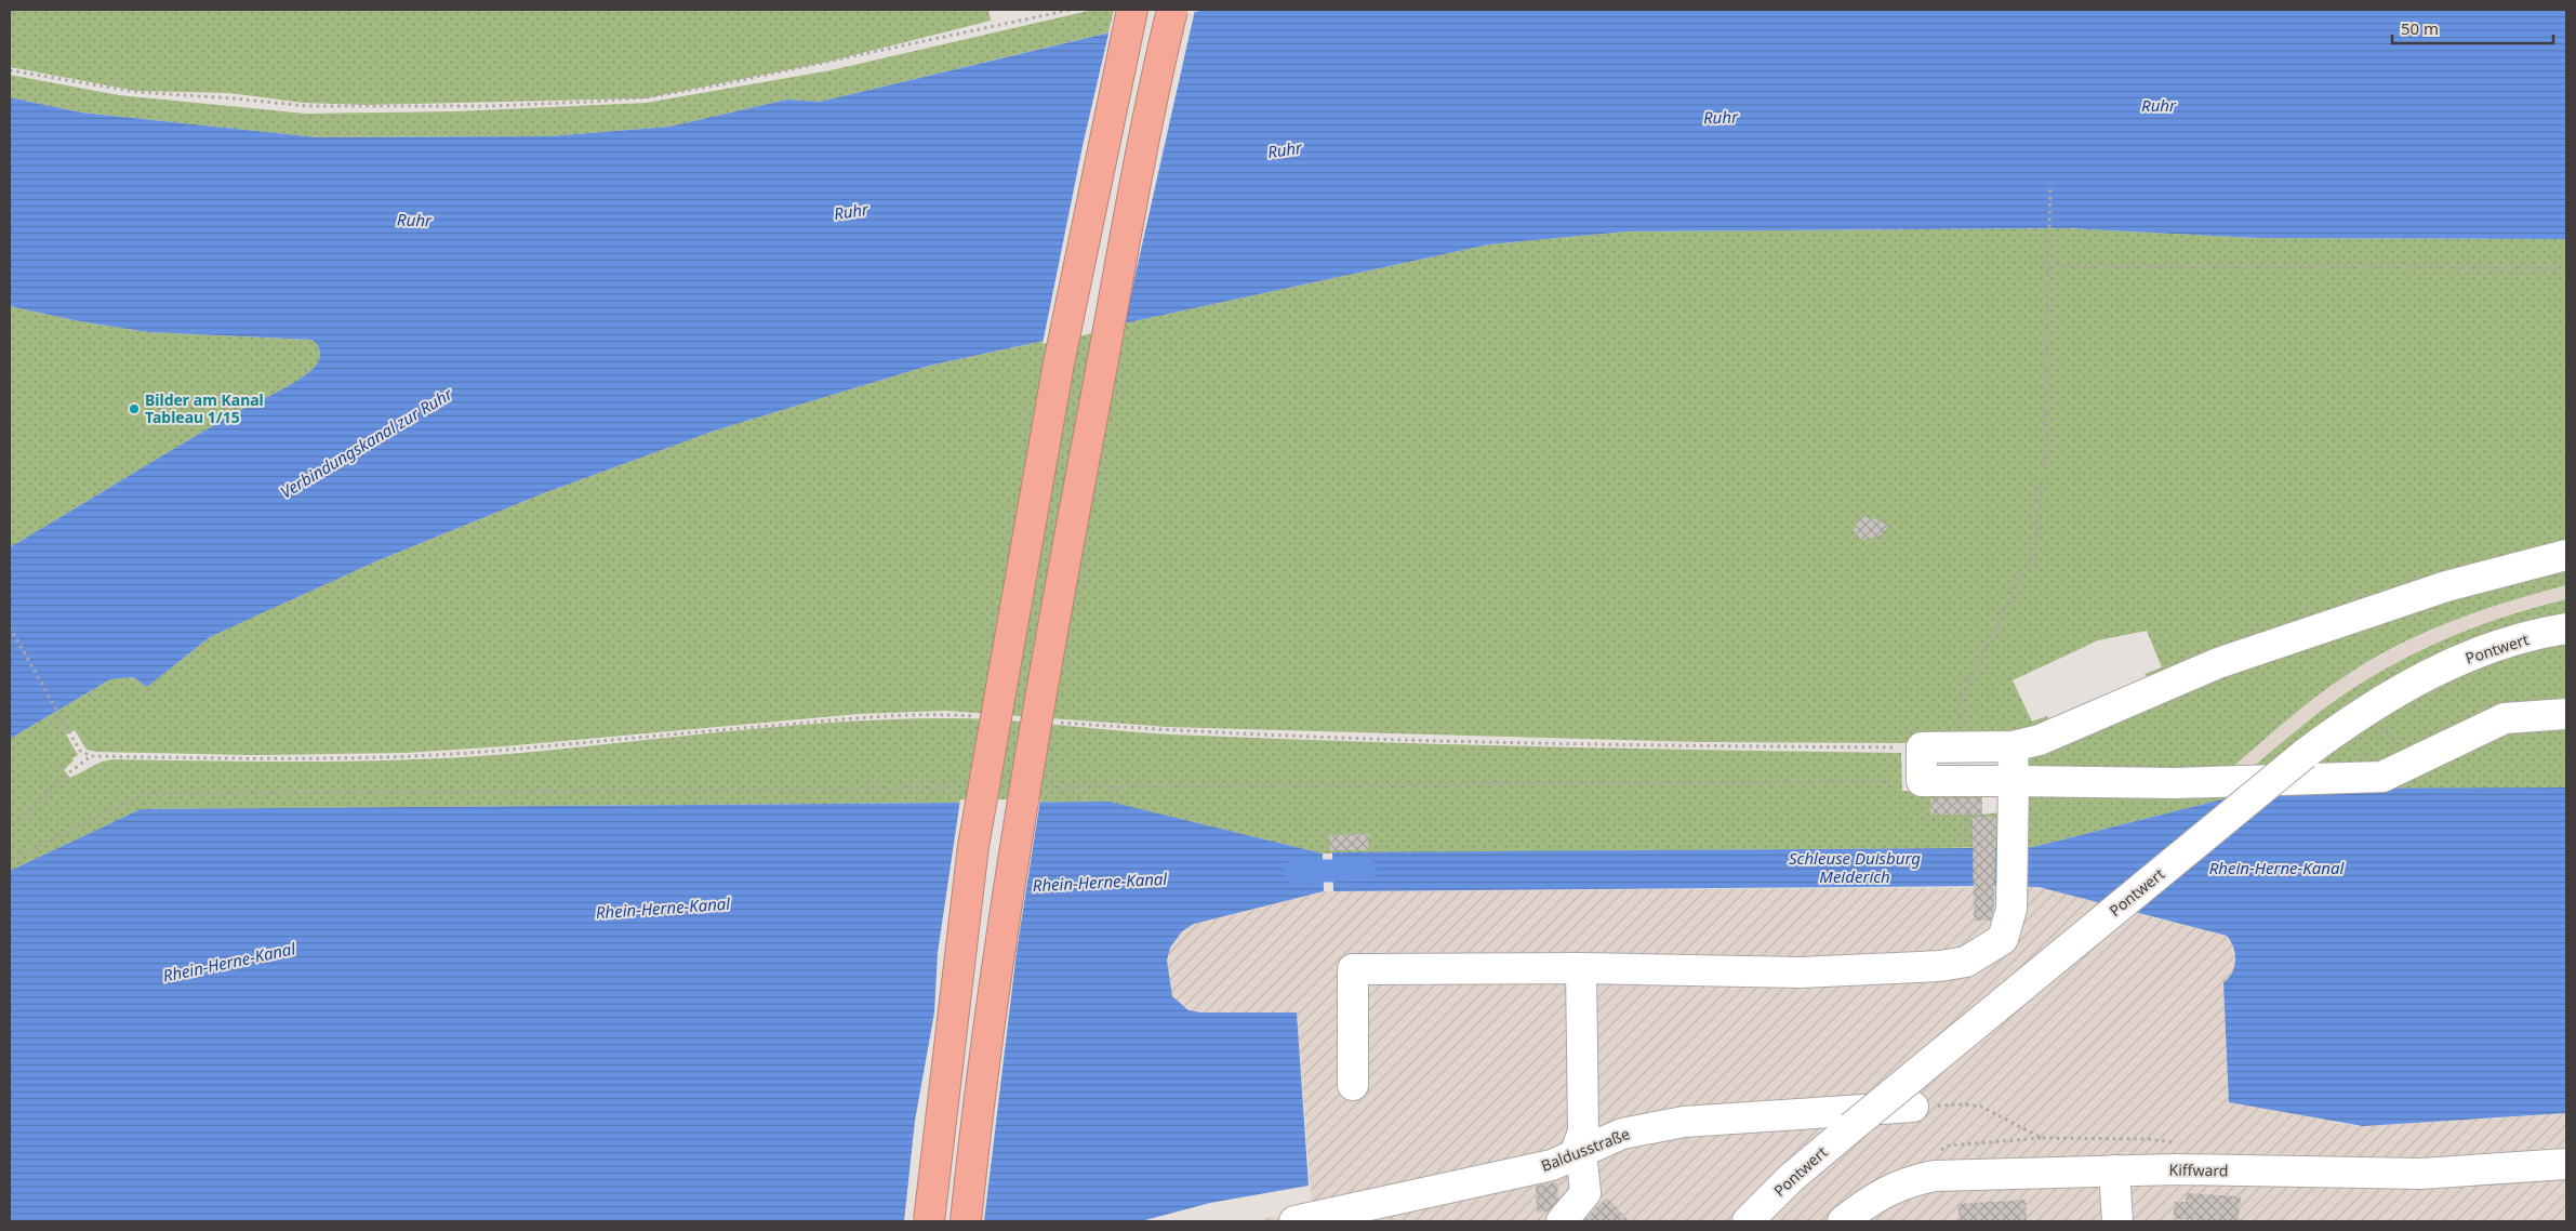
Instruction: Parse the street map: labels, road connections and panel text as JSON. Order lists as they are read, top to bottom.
{
  "streets": {
    "street": ["Pontwert", "Baldusstraße", "Kiffward"]
  },
  "water": [
    "Ruhr",
    "Verbindungskanal zur Ruhr",
    "Schleuse Duisburg Meiderich",
    "Rhein-Herne-Kanal"
  ],
  "places": ["Bilder am Kanal Tableau 1/15"],
  "scale_bar": "50 m"
}
